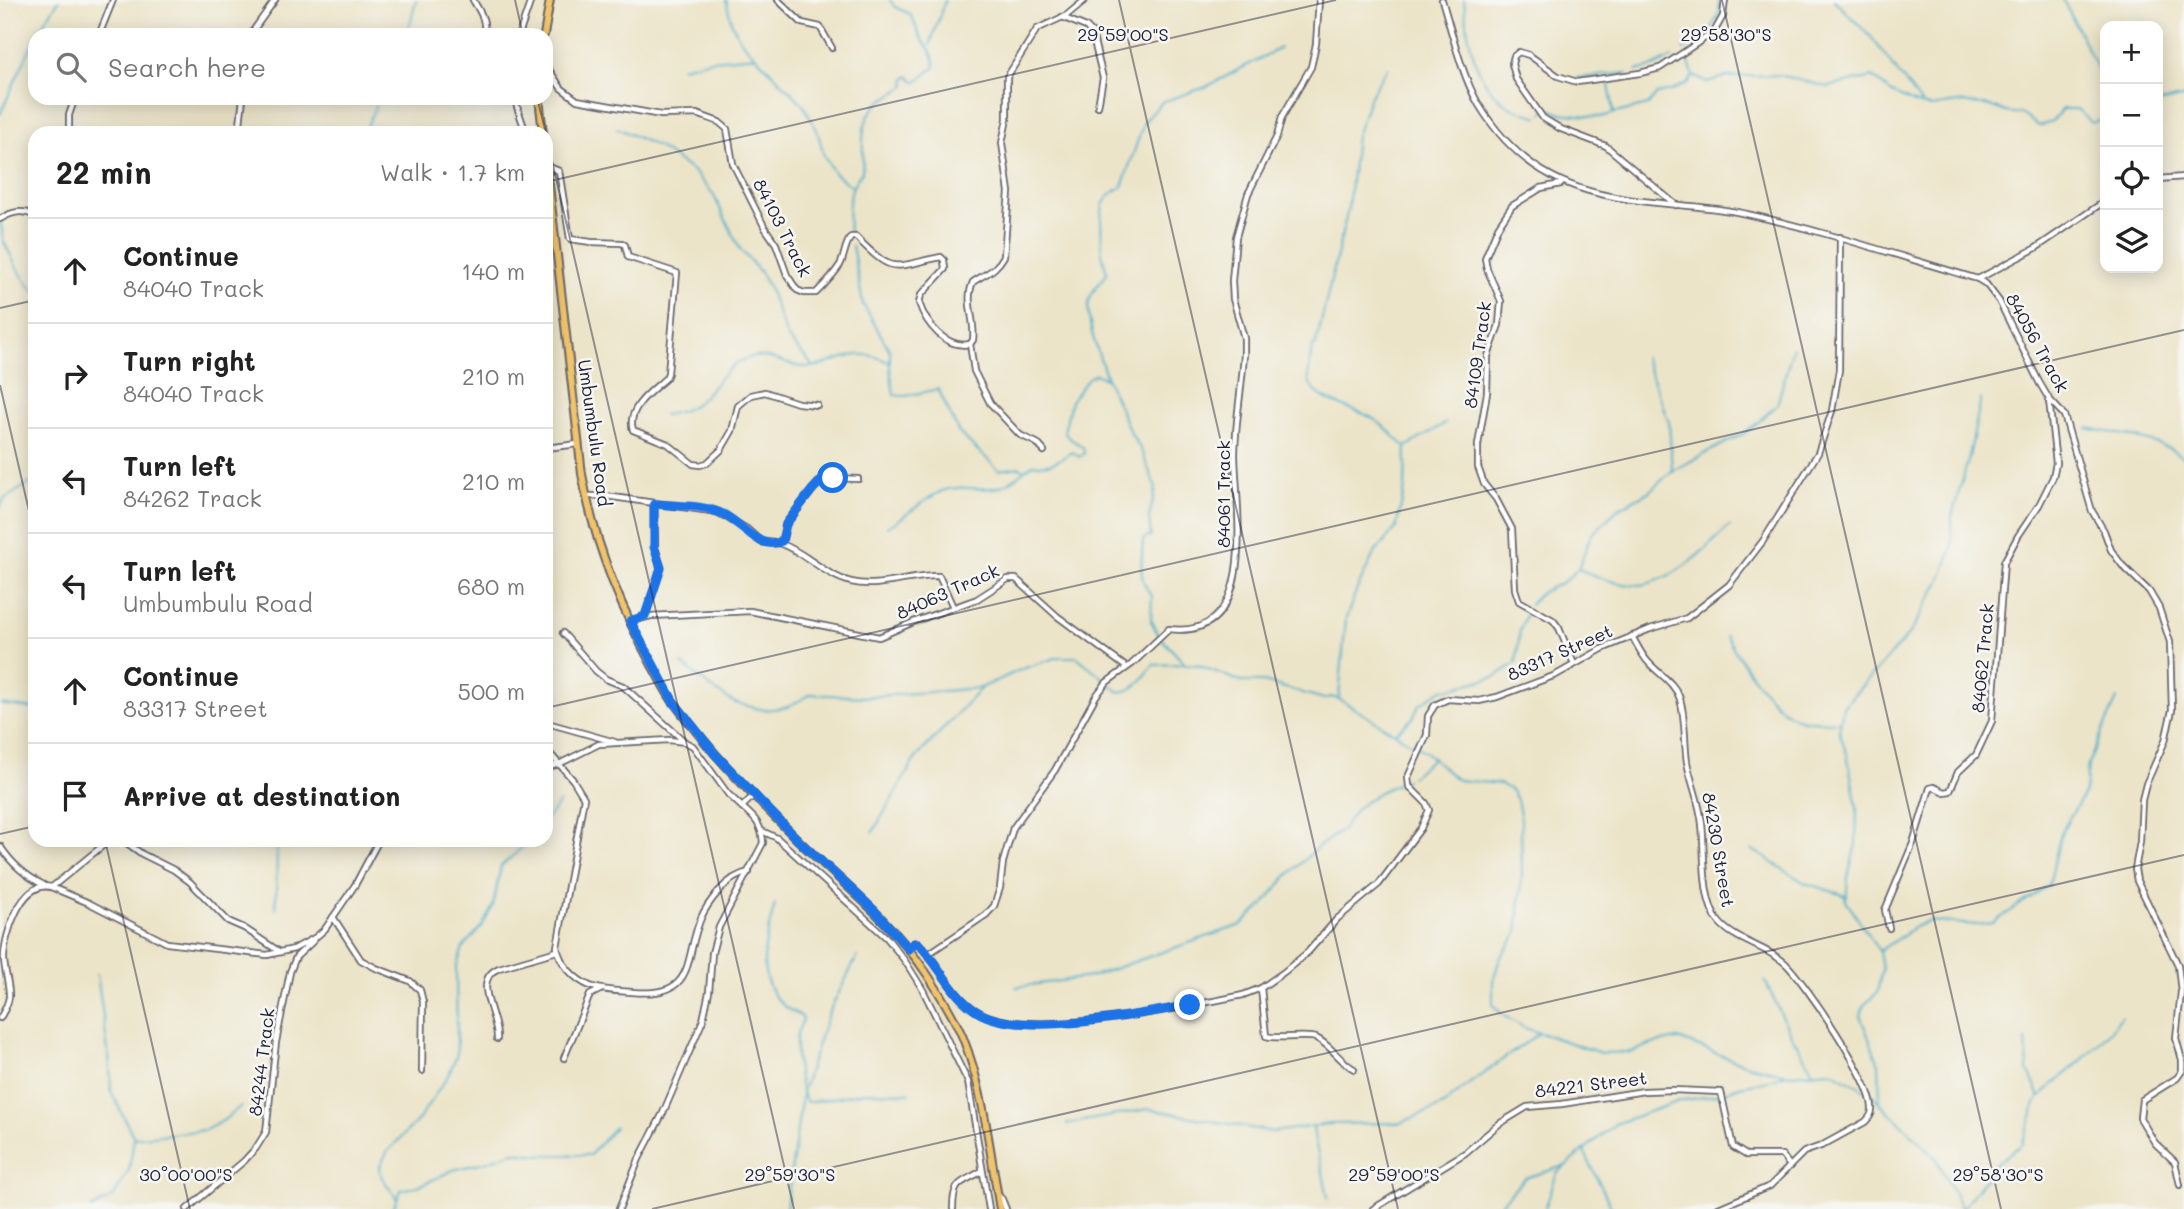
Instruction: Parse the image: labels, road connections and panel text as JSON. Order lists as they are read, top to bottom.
{
  "streets": {
    "main road": ["Umbumbulu Road"],
    "street": [
      "84103 Track",
      "84056 Track",
      "84109 Track",
      "84061 Track",
      "84063 Track",
      "83317 Street",
      "84062 Track",
      "84230 Street",
      "84244 Track",
      "84221 Street"
    ]
  },
  "crossings": [
    ["84056 Track", "84062 Track"],
    ["84109 Track", "83317 Street"],
    ["Umbumbulu Road", "84063 Track"],
    ["84061 Track", "84063 Track"],
    ["84061 Track", "83317 Street"],
    ["83317 Street", "84230 Street"],
    ["84230 Street", "84221 Street"]
  ],
  "page": {
    "map_buttons": ["+", "−"],
    "search": "Search here",
    "heading": ["22 min", "Walk · 1.7 km"],
    "list": [
      ["Continue", "84040 Track", "140 m"],
      ["Turn right", "84040 Track", "210 m"],
      ["Turn left", "84262 Track", "210 m"],
      ["Turn left", "Umbumbulu Road", "680 m"],
      ["Continue", "83317 Street", "500 m"],
      "Arrive at destination"
    ]
  },
  "coordinates": [
    "29°59'00\"S",
    "29°58'30\"S",
    "30°00'00\"S",
    "29°59'30\"S"
  ]
}
